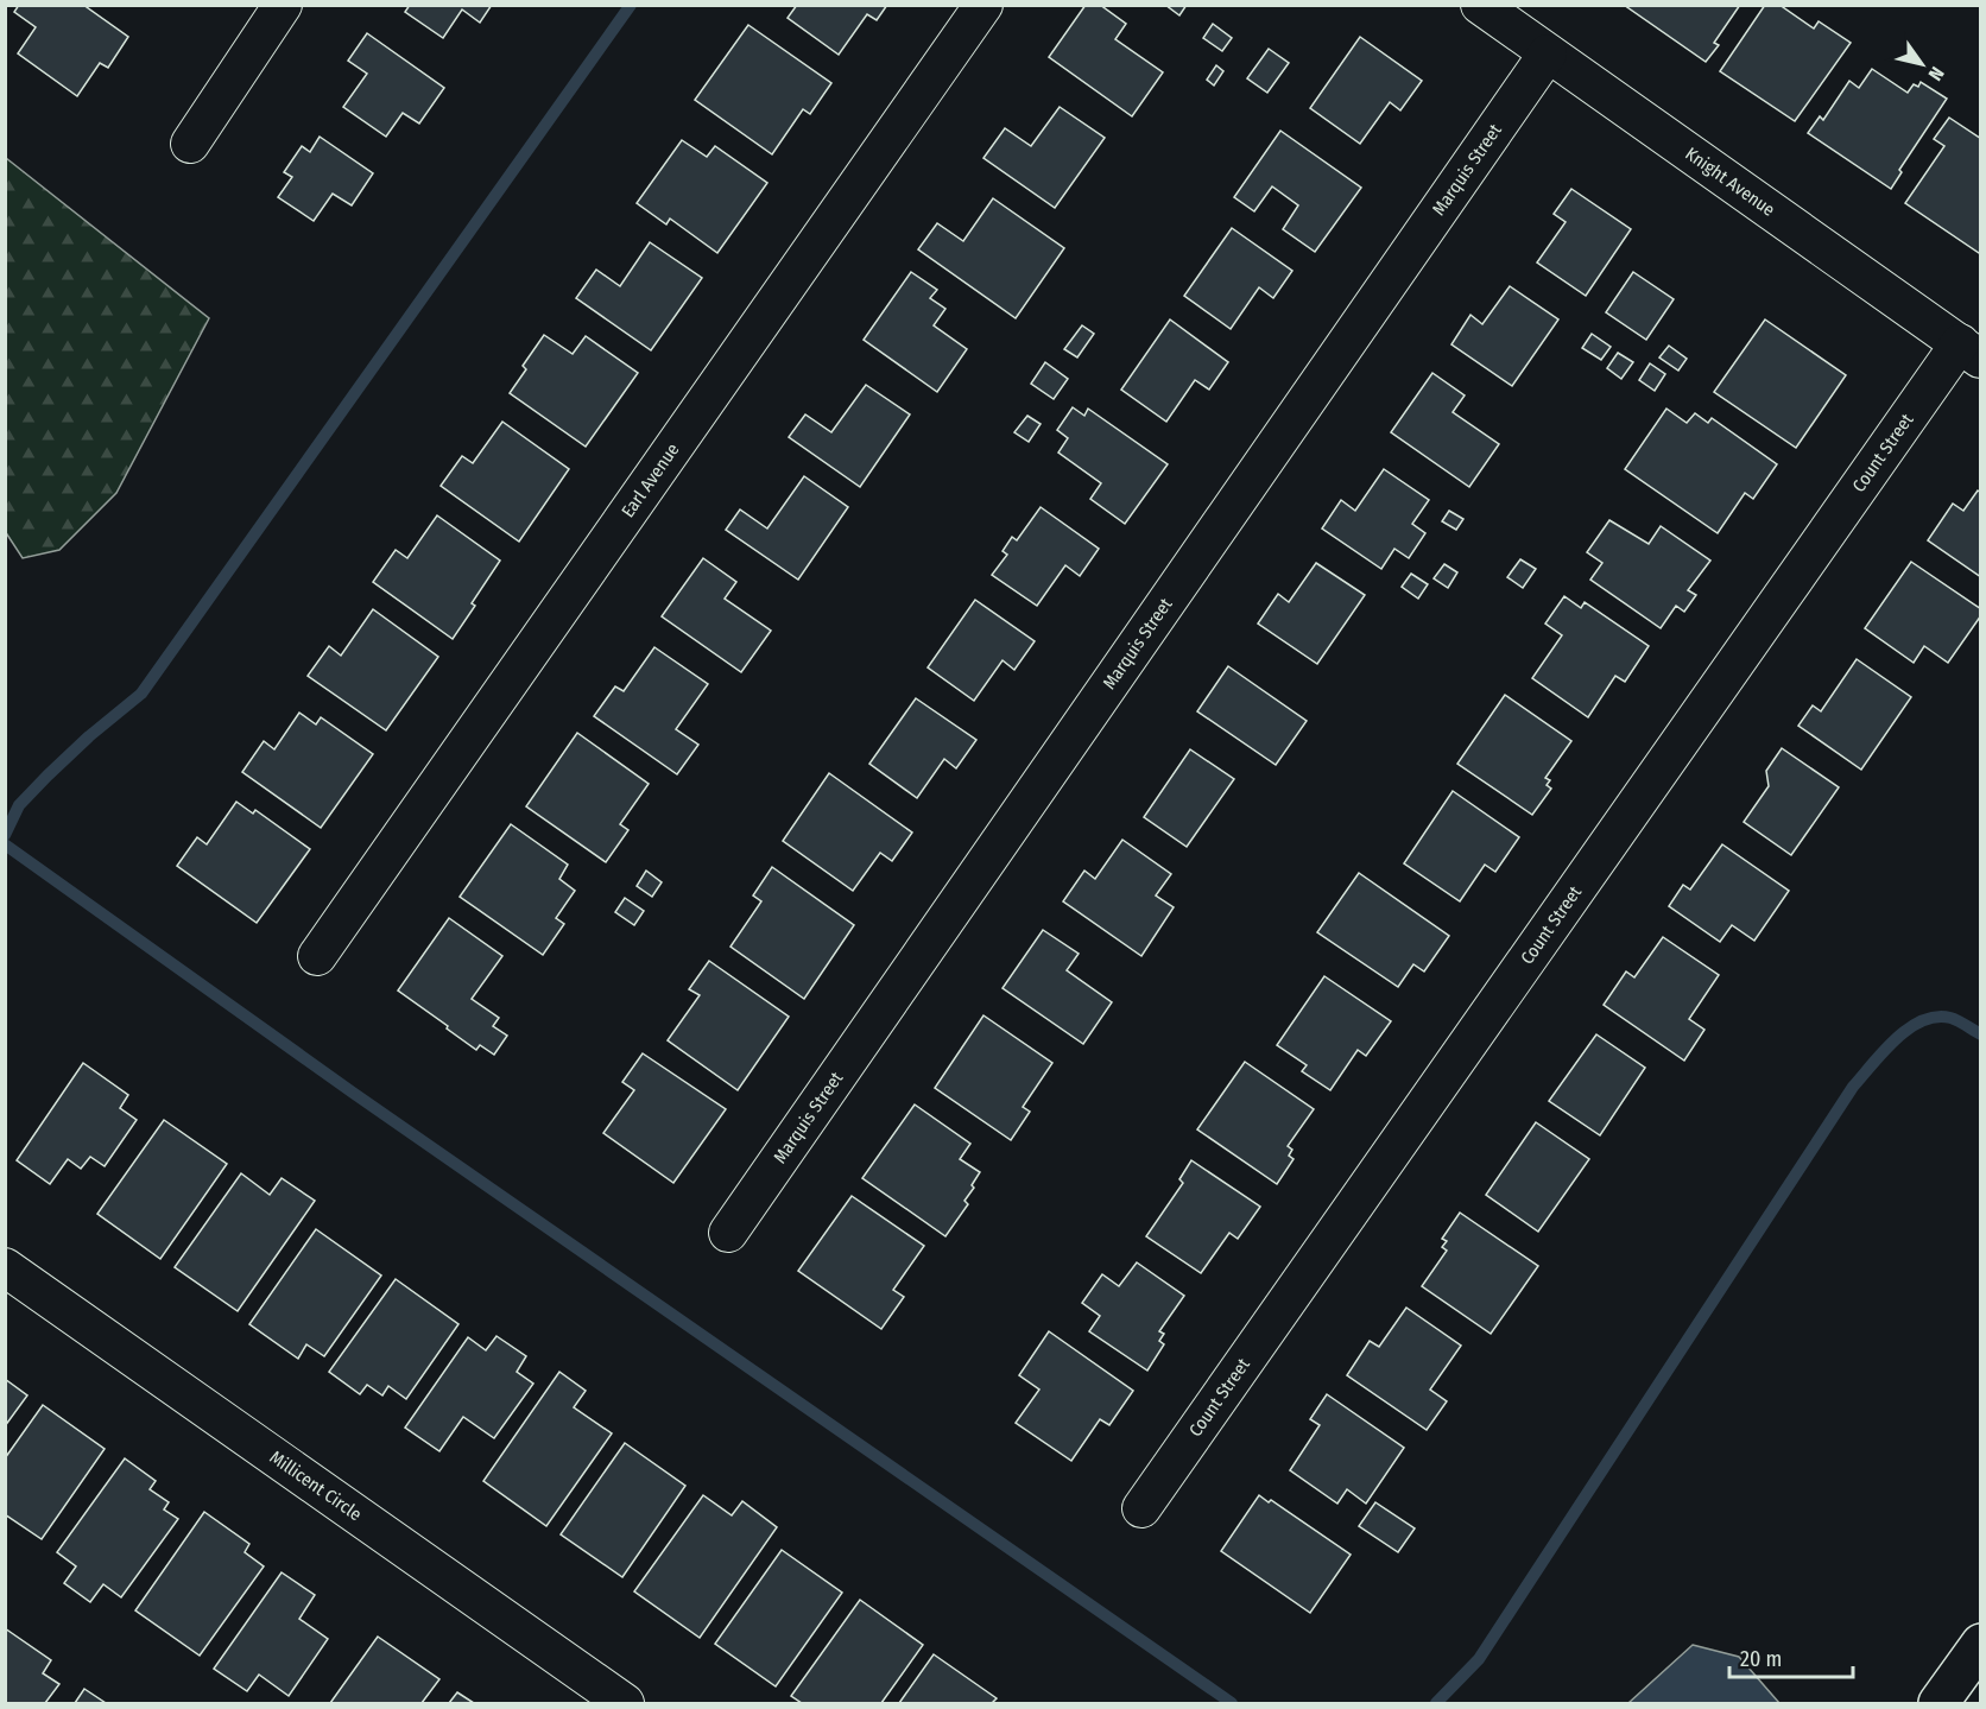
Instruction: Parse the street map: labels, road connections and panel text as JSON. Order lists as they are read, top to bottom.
{
  "streets": {
    "street": [
      "Marquis Street",
      "Knight Avenue",
      "Count Street",
      "Earl Avenue",
      "Millicent Circle"
    ]
  },
  "crossings": [
    ["Marquis Street", "Knight Avenue"],
    ["Knight Avenue", "Count Street"]
  ],
  "scale_bar": "20 m",
  "north": "bottom right"
}
